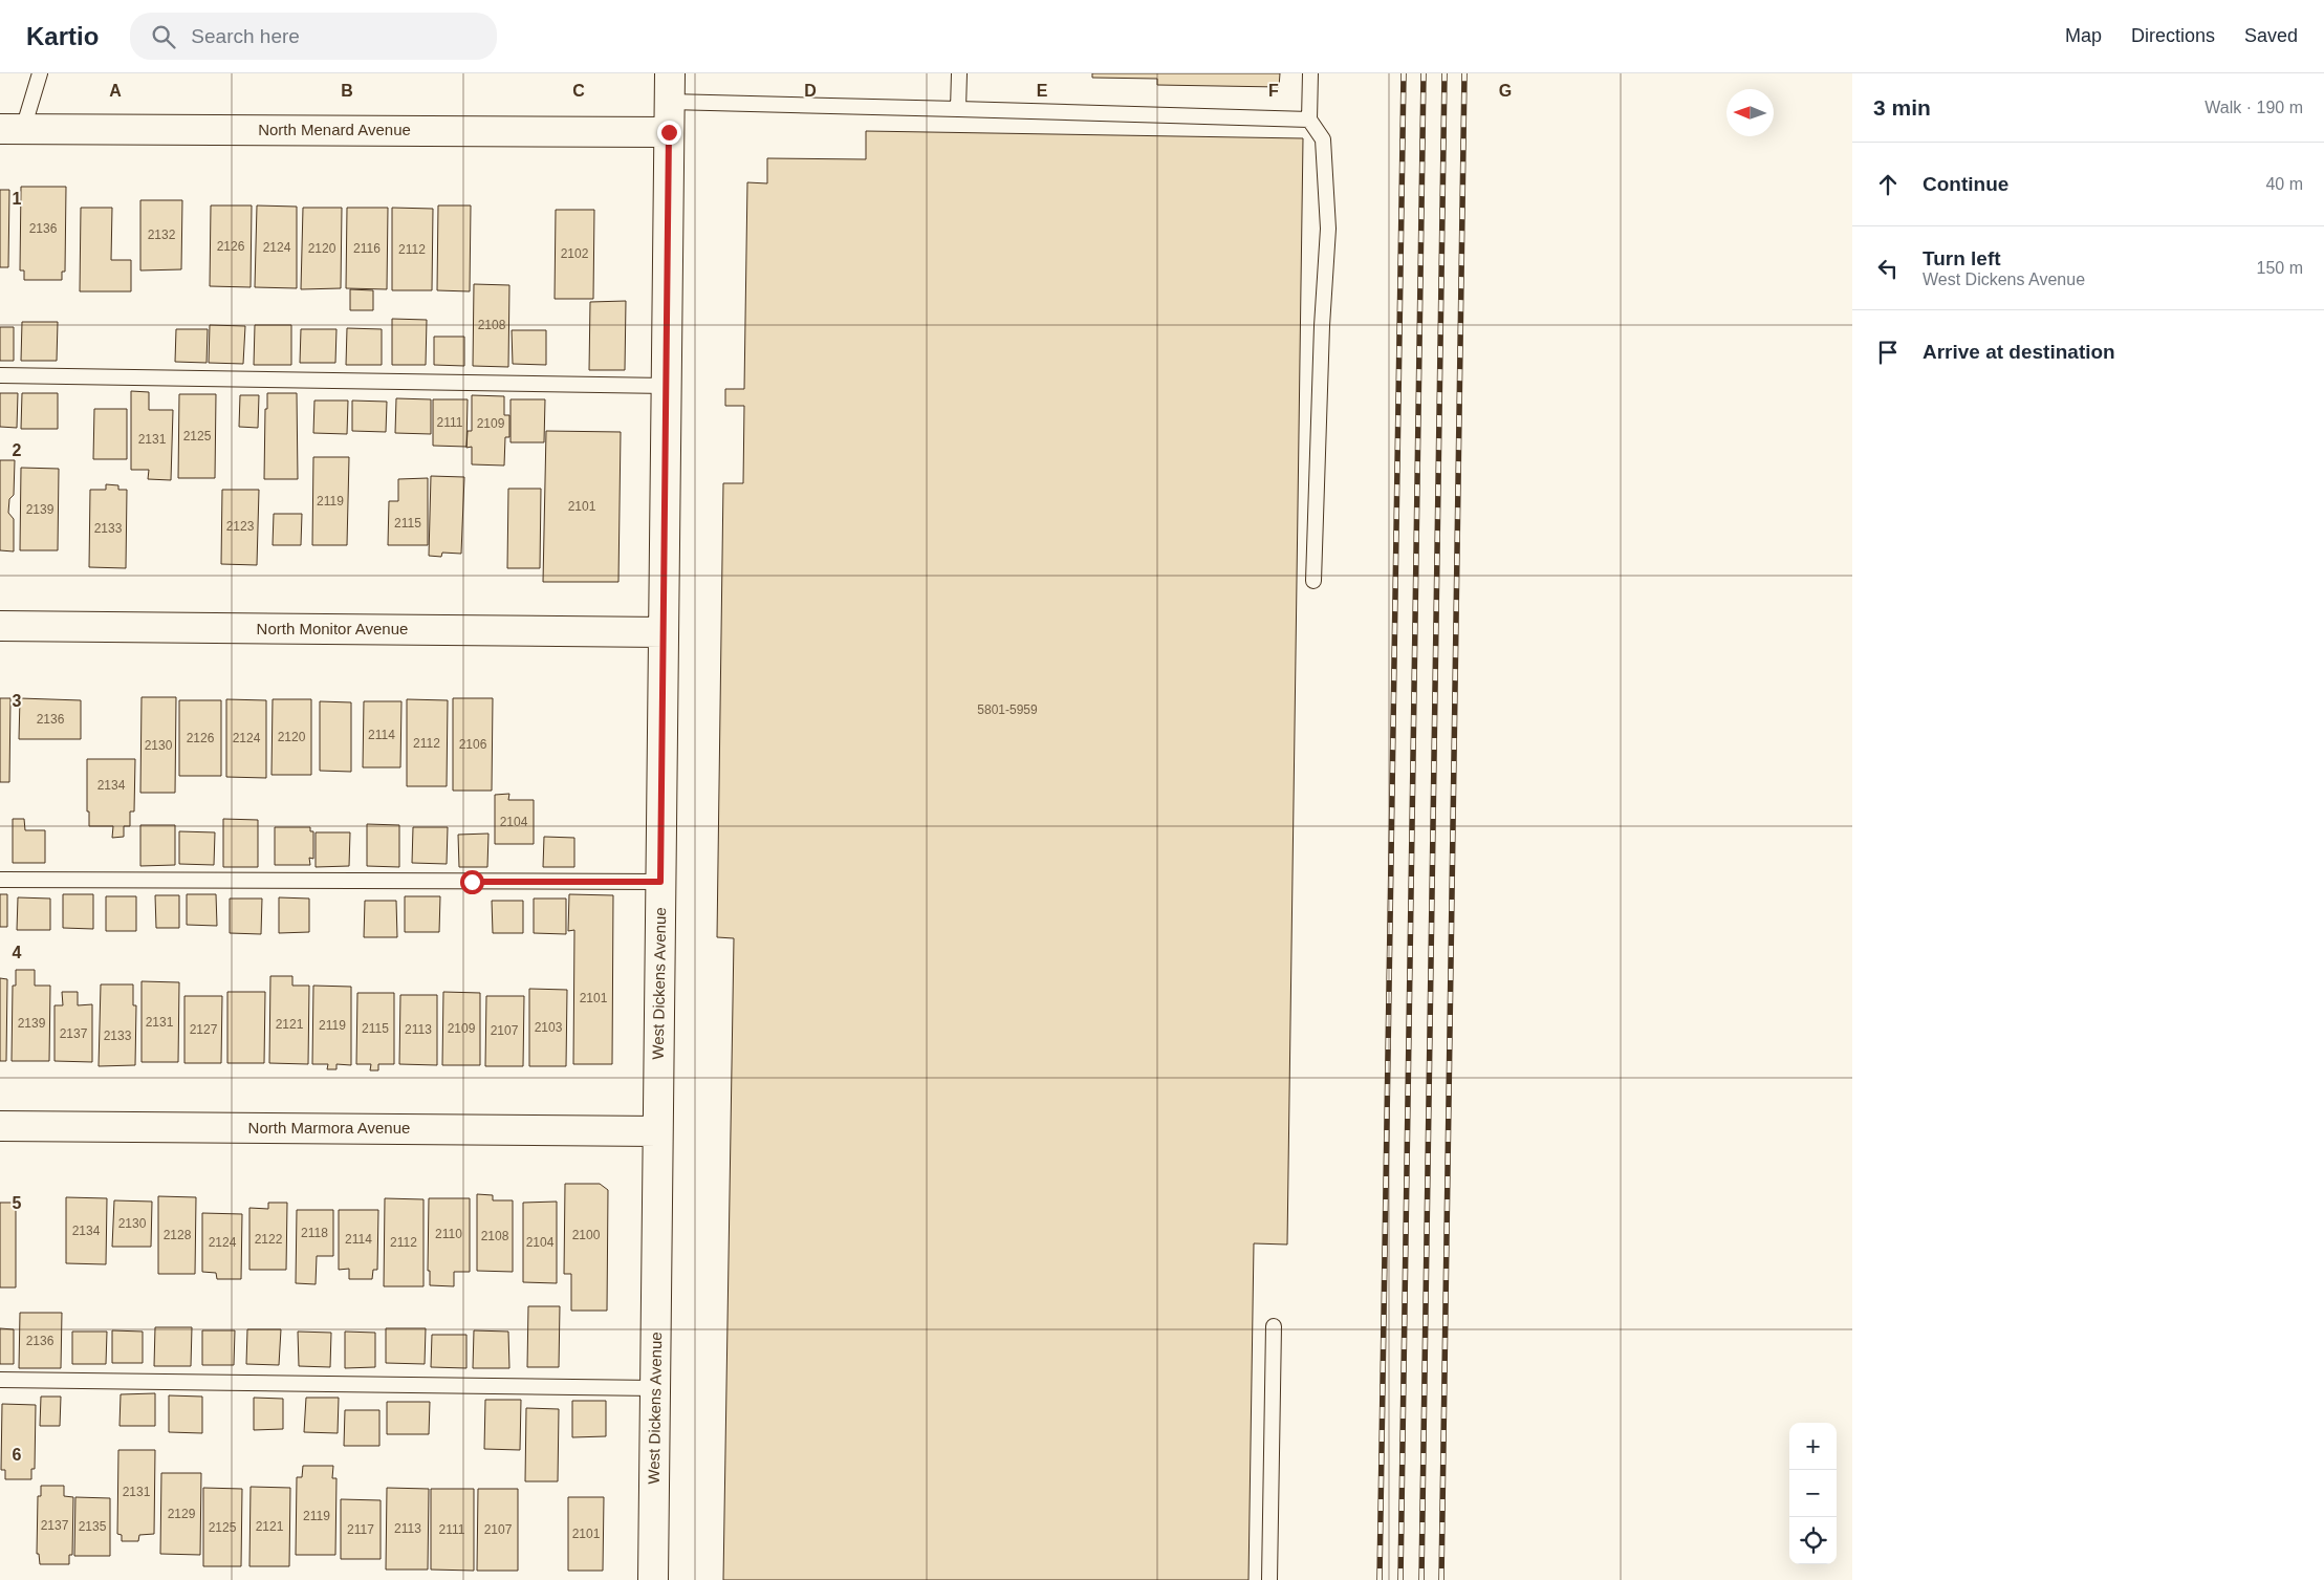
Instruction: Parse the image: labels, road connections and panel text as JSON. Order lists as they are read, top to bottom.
{
  "streets": {
    "street": [
      "North Menard Avenue",
      "North Monitor Avenue",
      "West Dickens Avenue",
      "North Marmora Avenue"
    ]
  },
  "crossings": [
    ["North Menard Avenue", "West Dickens Avenue"],
    ["North Monitor Avenue", "West Dickens Avenue"],
    ["West Dickens Avenue", "North Marmora Avenue"]
  ],
  "house_numbers": [
    "2136",
    "2132",
    "2126",
    "2124",
    "2120",
    "2116",
    "2112",
    "2102",
    "2108",
    "2111",
    "2109",
    "2125",
    "2131",
    "2119",
    "2101",
    "2139",
    "2115",
    "2123",
    "2133",
    "5801-5959",
    "2136",
    "2114",
    "2120",
    "2126",
    "2124",
    "2112",
    "2106",
    "2130",
    "2134",
    "2104",
    "2101",
    "2131",
    "2139",
    "2121",
    "2119",
    "2103",
    "2115",
    "2109",
    "2127",
    "2113",
    "2107",
    "2137",
    "2133",
    "2130",
    "2134",
    "2118",
    "2110",
    "2128",
    "2100",
    "2108",
    "2122",
    "2114",
    "2124",
    "2112",
    "2104",
    "2136",
    "2131",
    "2129",
    "2119",
    "2137",
    "2135",
    "2121",
    "2125",
    "2113",
    "2117",
    "2111",
    "2107",
    "2101"
  ],
  "north": "left",
  "page": {
    "header": "Kartio",
    "search": "Search here",
    "nav": ["Map", "Directions", "Saved"],
    "heading": ["3 min", "Walk · 190 m"],
    "list": [
      ["Continue", "40 m"],
      ["Turn left", "West Dickens Avenue", "150 m"],
      "Arrive at destination"
    ],
    "map_buttons": ["+", "−"]
  },
  "grid": {
    "columns": [
      "A",
      "B",
      "C",
      "D",
      "E",
      "F",
      "G"
    ],
    "rows": [
      "1",
      "2",
      "3",
      "4",
      "5",
      "6"
    ]
  }
}
